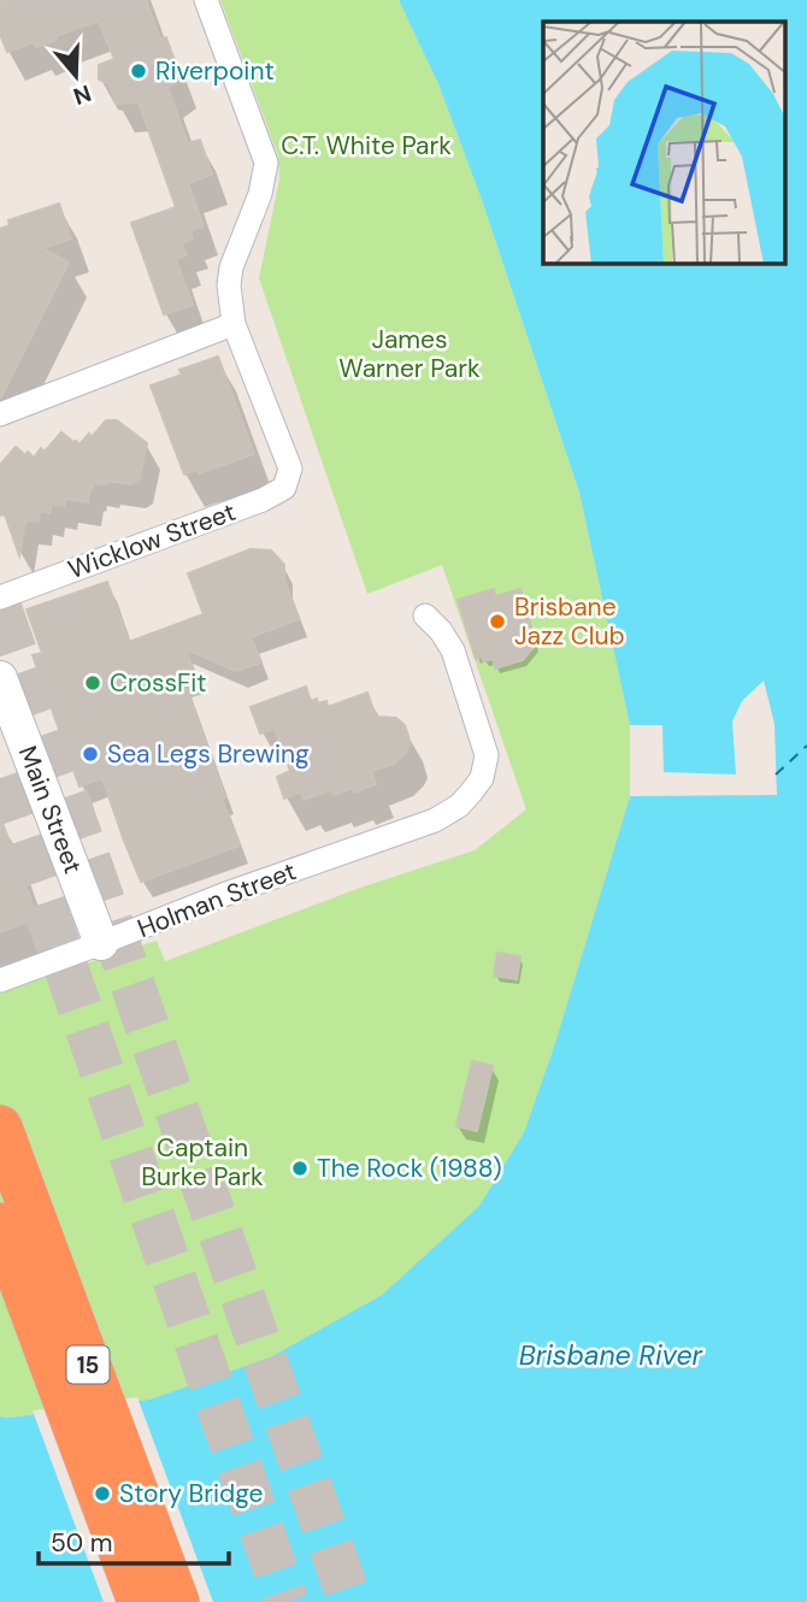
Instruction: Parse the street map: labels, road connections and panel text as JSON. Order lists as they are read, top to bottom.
{
  "streets": {
    "highway": ["15"],
    "street": ["Wicklow Street", "Main Street", "Holman Street"]
  },
  "crossings": [
    ["Main Street", "Holman Street"]
  ],
  "water": ["Brisbane River"],
  "parks": ["C.T. White Park", "James Warner Park", "Captain Burke Park"],
  "places": [
    "Riverpoint",
    "Brisbane Jazz Club",
    "CrossFit",
    "Sea Legs Brewing",
    "The Rock (1988)",
    "Story Bridge"
  ],
  "scale_bar": "50 m",
  "north": "bottom"
}
